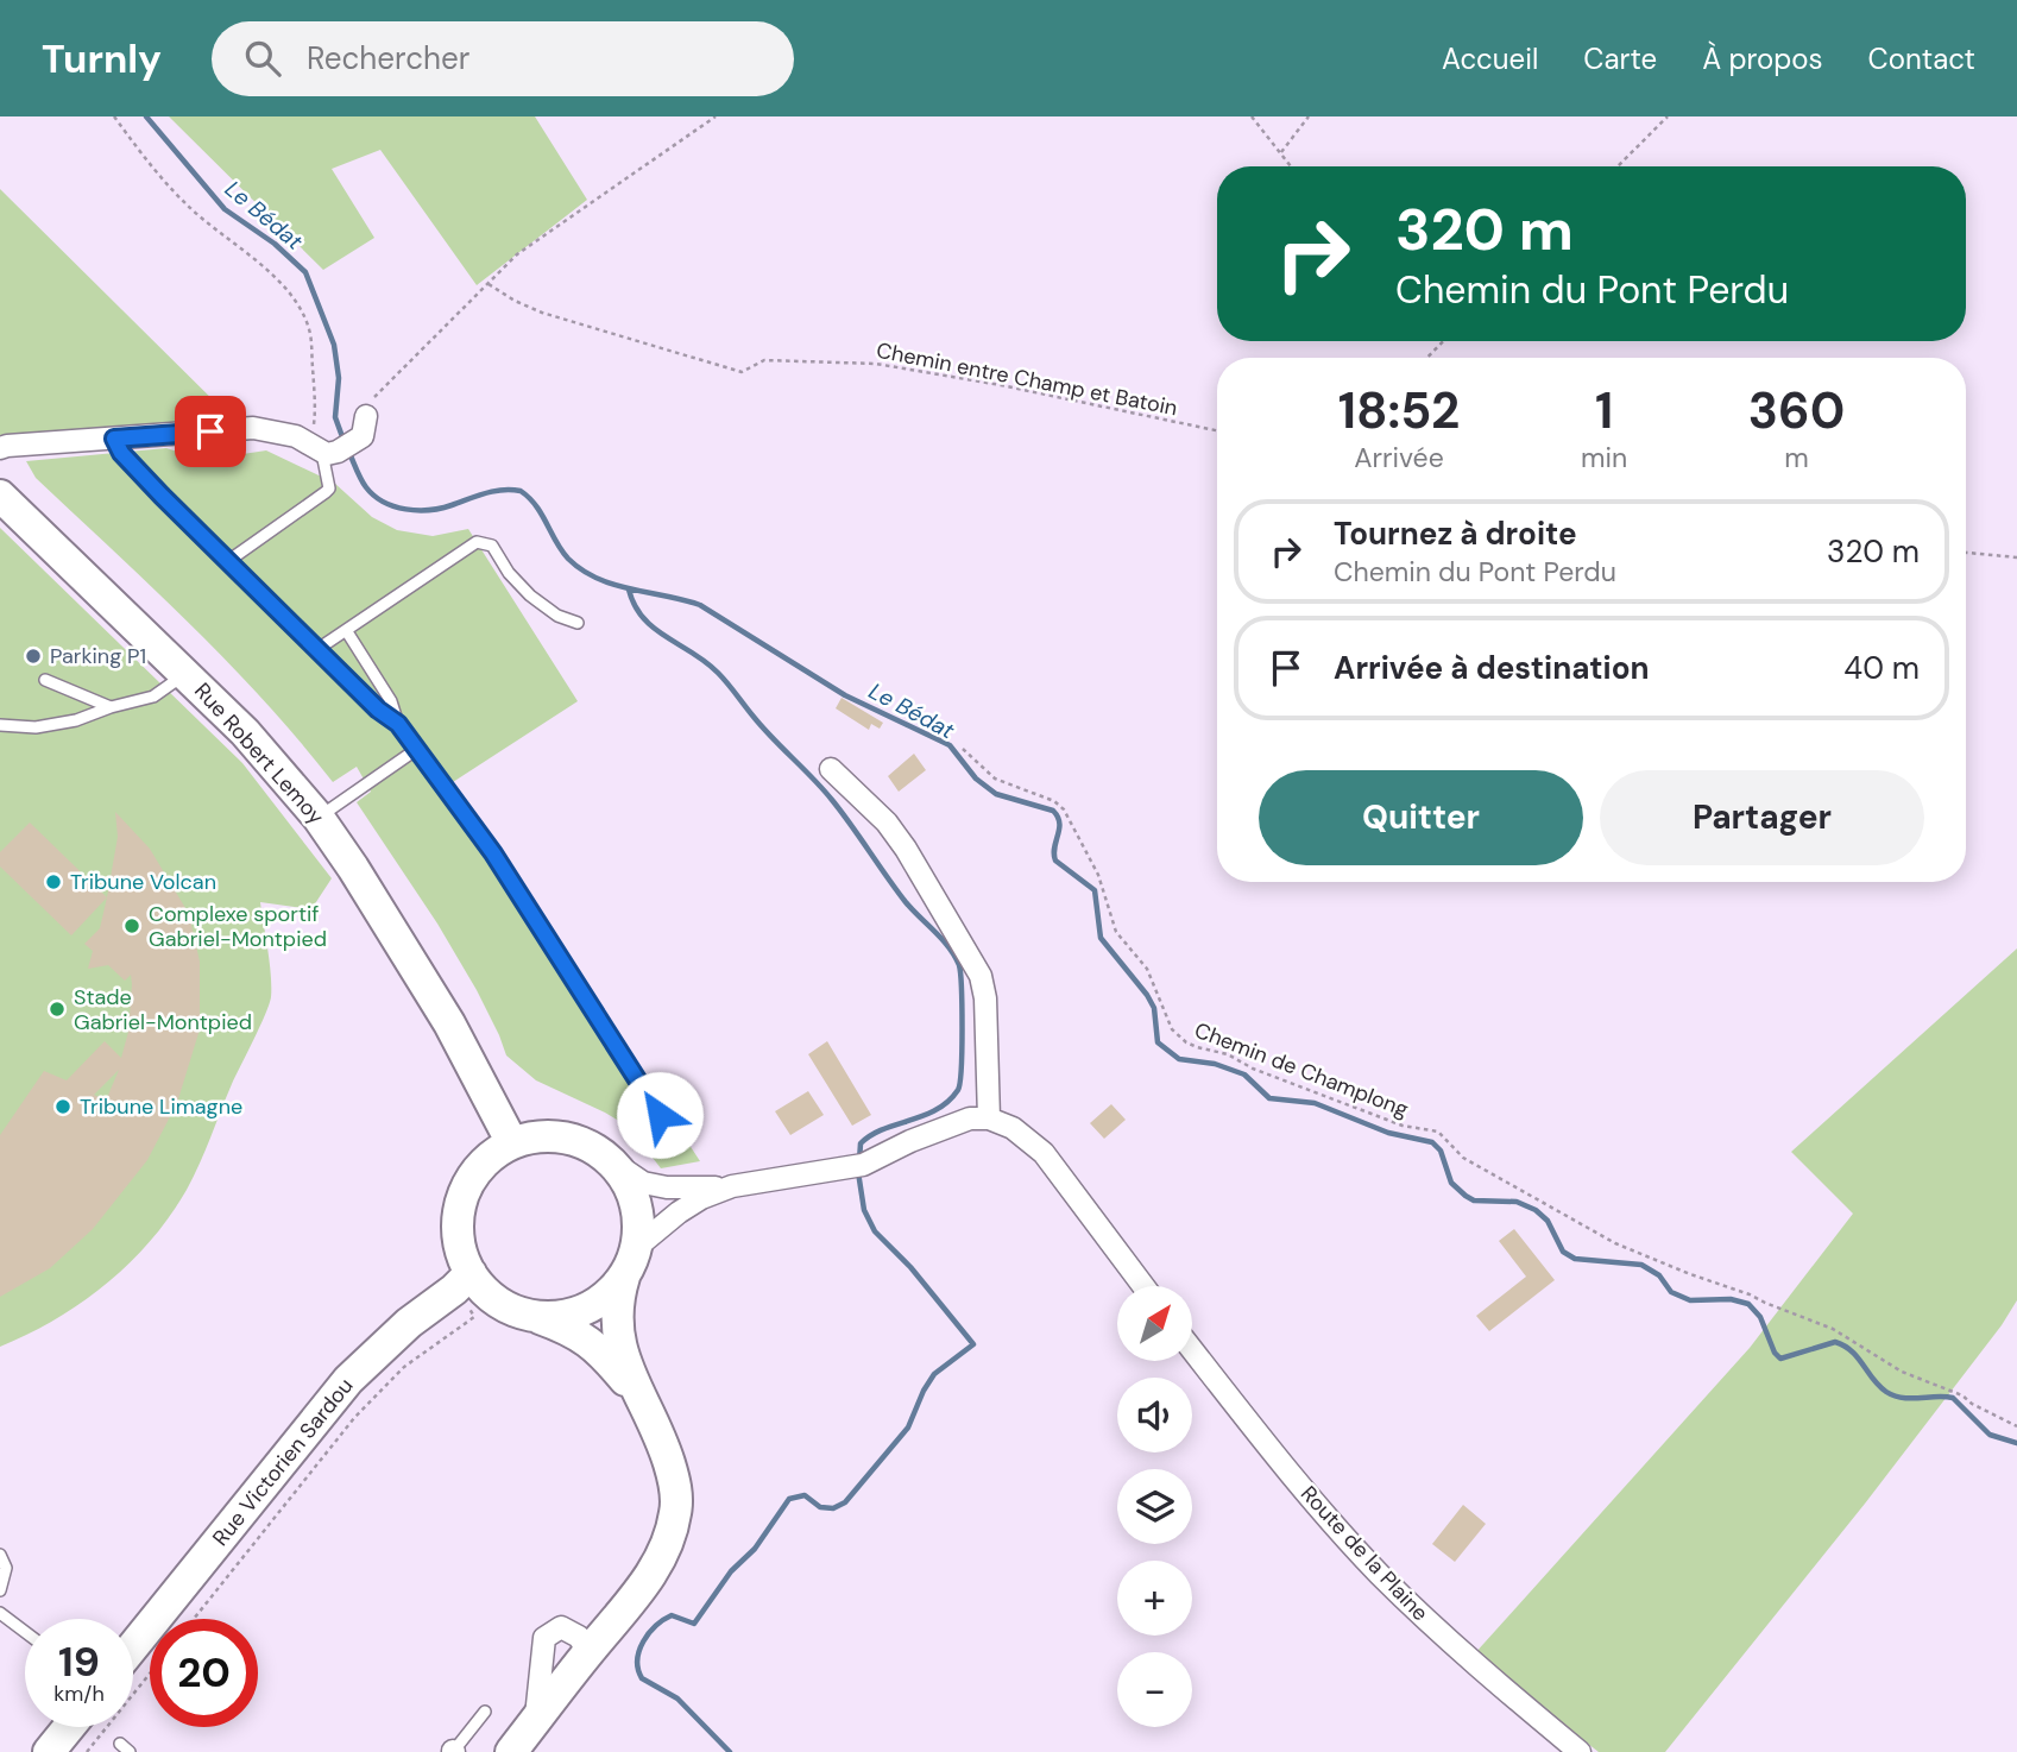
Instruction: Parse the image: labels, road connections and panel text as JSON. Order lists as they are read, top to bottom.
{
  "streets": {
    "main road": ["Rue Robert Lemoy", "Rue Victorien Sardou"],
    "street": ["Route de la Plaine"],
    "path": ["Chemin entre Champ et Batoin", "Chemin de Champlong"]
  },
  "crossings": [
    ["Rue Robert Lemoy", "Rue Victorien Sardou"]
  ],
  "water": ["Le Bédat"],
  "places": [
    "Parking P1",
    "Tribune Volcan",
    "Complexe sportif Gabriel-Montpied",
    "Stade Gabriel-Montpied",
    "Tribune Limagne"
  ],
  "north": "top right",
  "page": {
    "header": "Turnly",
    "search": "Rechercher",
    "nav": [
      "Accueil",
      "Carte",
      "À propos",
      "Contact"
    ],
    "turn": ["320 m", "Chemin du Pont Perdu"],
    "eta": [
      "18:52",
      "Arrivée",
      "1",
      "min",
      "360",
      "m"
    ],
    "list": [
      {
        "name": "Tournez à droite",
        "note": "Chemin du Pont Perdu",
        "value": "320 m"
      },
      {
        "name": "Arrivée à destination",
        "value": "40 m"
      }
    ],
    "buttons": ["Quitter", "Partager"],
    "map_buttons": ["+", "−"],
    "speed": "19 km/h",
    "limit": "20"
  }
}
